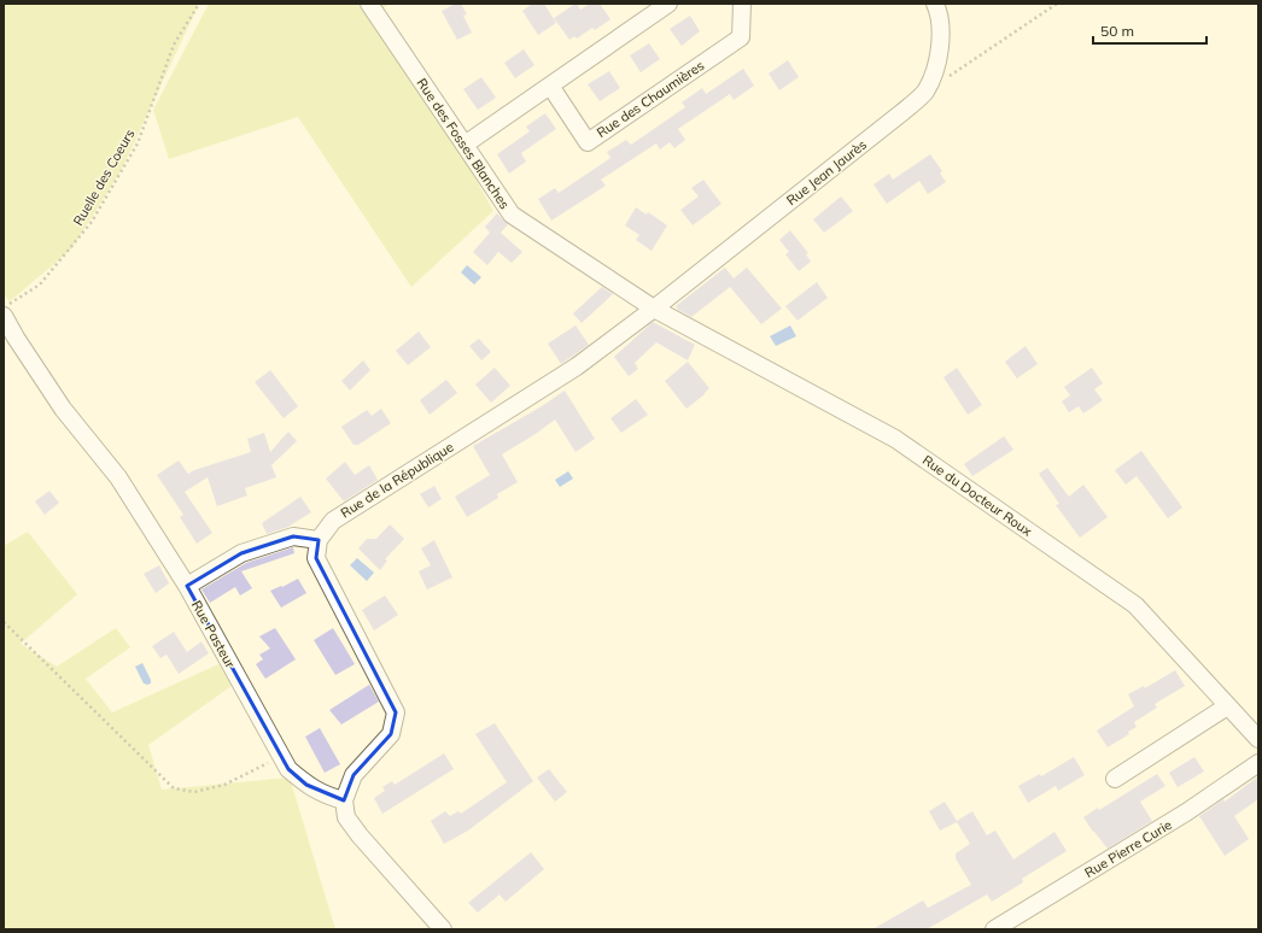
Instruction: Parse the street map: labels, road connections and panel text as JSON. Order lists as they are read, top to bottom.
{
  "streets": {
    "street": [
      "Rue des Chaumières",
      "Rue des Fosses Blanches",
      "Rue Jean Jaurès",
      "Rue de la République",
      "Rue du Docteur Roux",
      "Rue Pasteur",
      "Rue Pierre Curie"
    ],
    "path": ["Ruelle des Coeurs"]
  },
  "crossings": [
    ["Rue des Fosses Blanches", "Rue Jean Jaurès"],
    ["Rue des Fosses Blanches", "Rue de la République"],
    ["Rue des Fosses Blanches", "Rue du Docteur Roux"],
    ["Rue Jean Jaurès", "Rue de la République"],
    ["Rue Jean Jaurès", "Rue du Docteur Roux"],
    ["Rue de la République", "Rue du Docteur Roux"]
  ],
  "scale_bar": "50 m"
}
